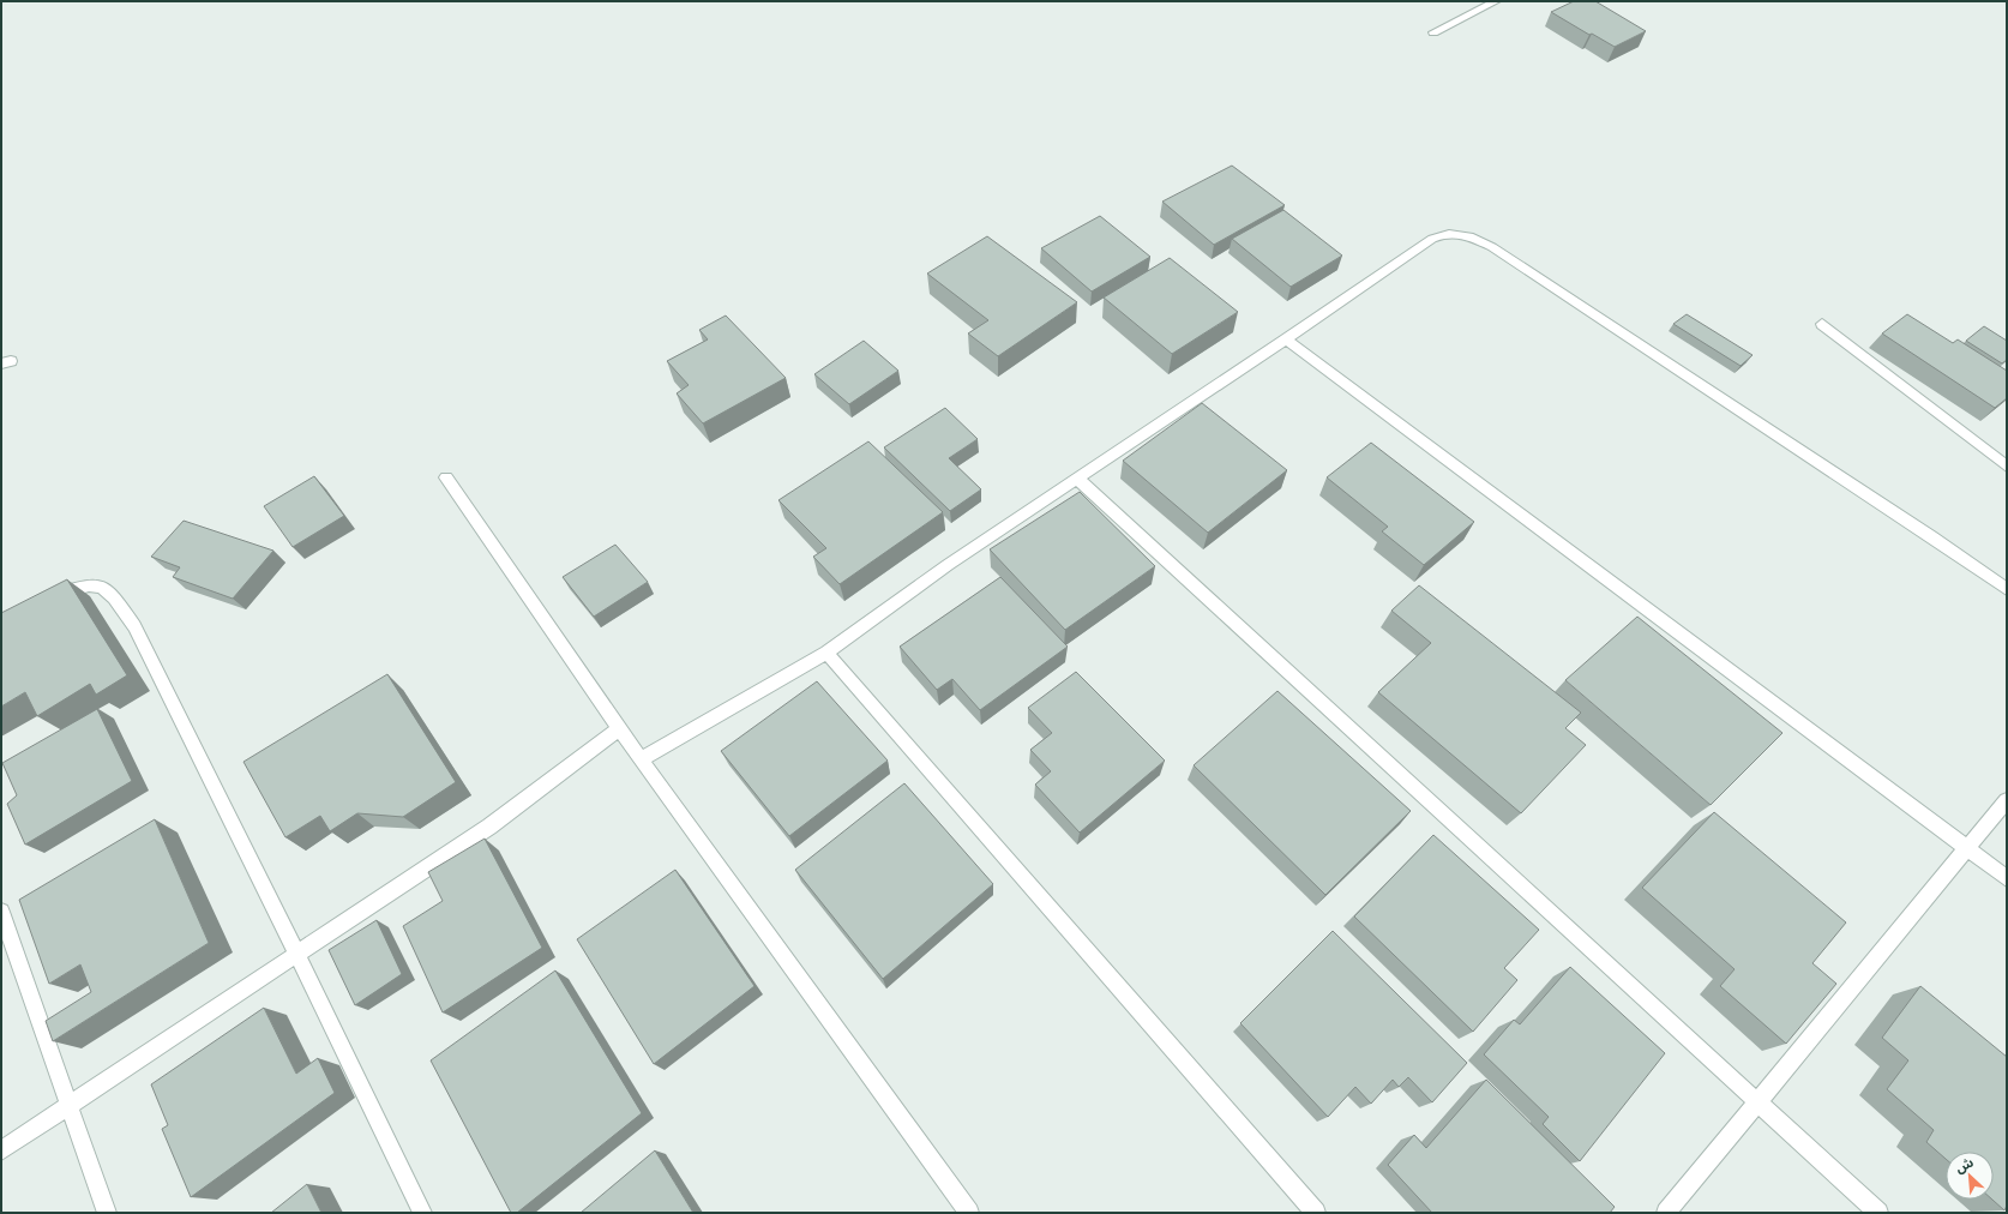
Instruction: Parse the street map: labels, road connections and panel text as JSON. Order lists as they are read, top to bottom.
{
  "north": "top left"
}
